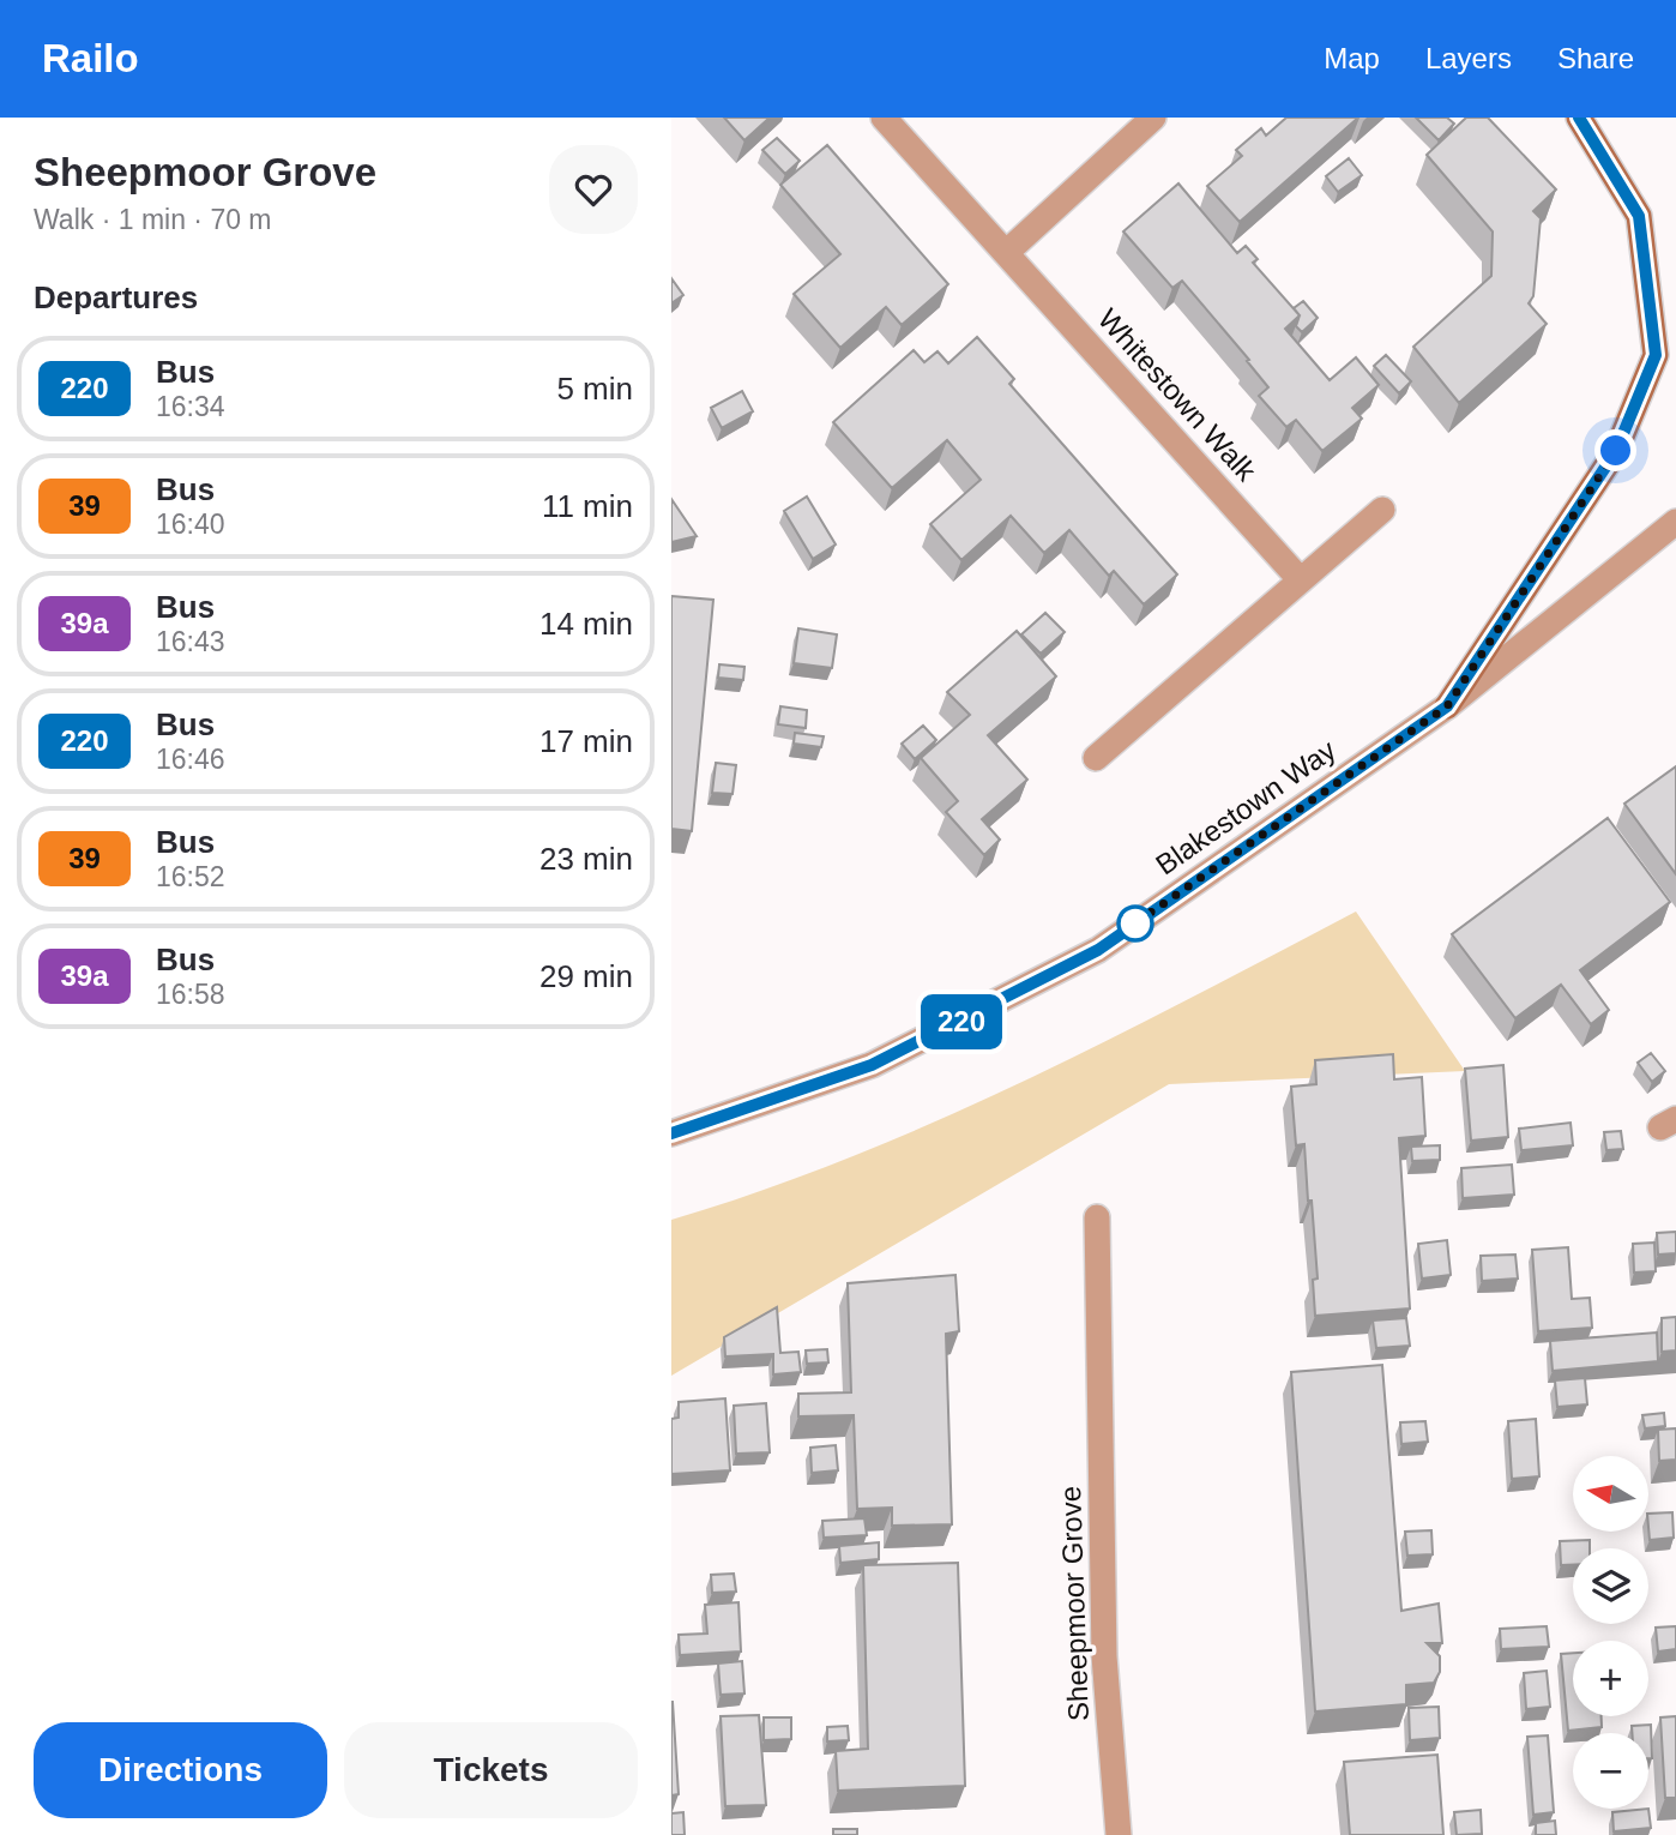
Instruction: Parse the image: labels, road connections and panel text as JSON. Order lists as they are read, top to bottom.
{
  "streets": {
    "street": ["Whitestown Walk", "Blakestown Way", "Sheepmoor Grove"]
  },
  "lines": ["bus line 220"],
  "north": "left",
  "page": {
    "header": "Railo",
    "nav": ["Map", "Layers", "Share"],
    "heading": [
      ["Sheepmoor Grove", "Walk · 1 min · 70 m"],
      "Departures"
    ],
    "on_map": "220",
    "list": [
      {
        "mark": "220",
        "name": "Bus",
        "note": "16:34",
        "value": "5 min"
      },
      {
        "mark": "39",
        "name": "Bus",
        "note": "16:40",
        "value": "11 min"
      },
      {
        "mark": "39a",
        "name": "Bus",
        "note": "16:43",
        "value": "14 min"
      },
      {
        "mark": "220",
        "name": "Bus",
        "note": "16:46",
        "value": "17 min"
      },
      {
        "mark": "39",
        "name": "Bus",
        "note": "16:52",
        "value": "23 min"
      },
      {
        "mark": "39a",
        "name": "Bus",
        "note": "16:58",
        "value": "29 min"
      }
    ],
    "map_buttons": ["+", "−"],
    "buttons": ["Directions", "Tickets"]
  }
}
